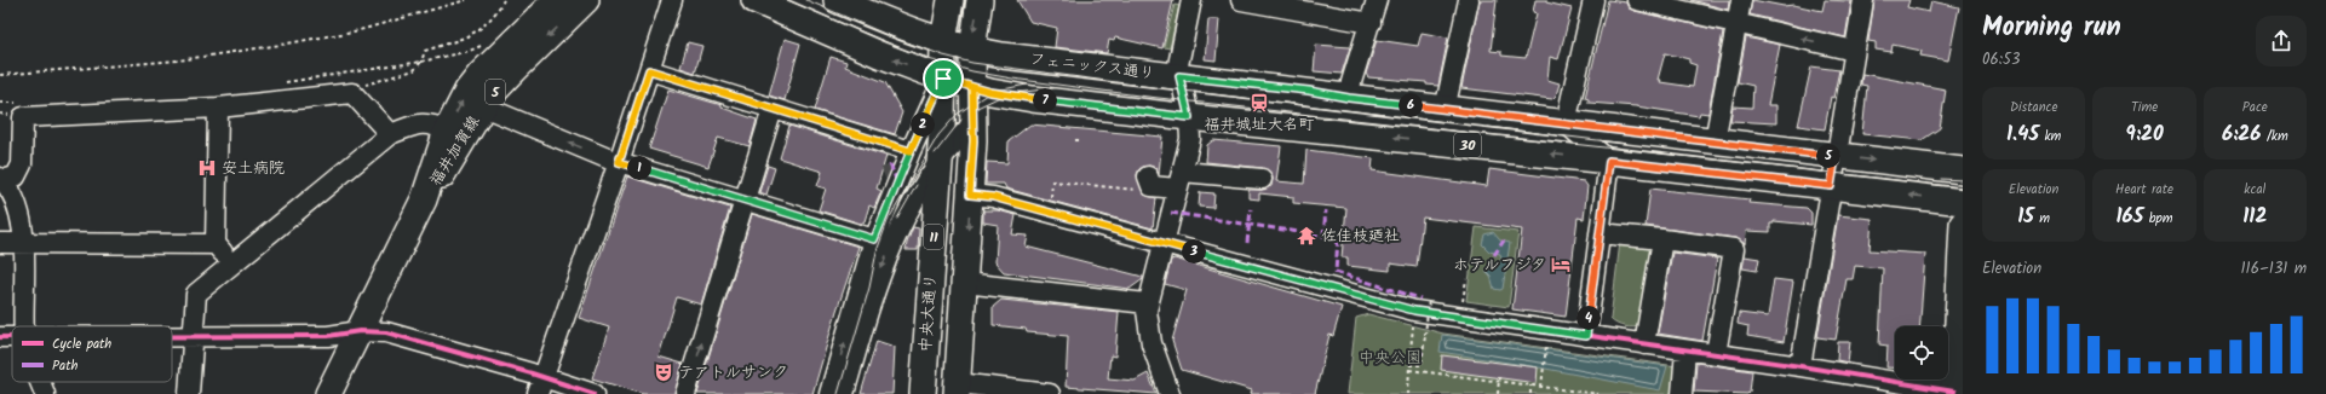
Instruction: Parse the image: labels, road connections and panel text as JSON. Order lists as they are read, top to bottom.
{
  "streets": {
    "main road": [
      "フェニックス通り",
      "5",
      "30",
      "福井加賀線",
      "11",
      "中央大通り"
    ]
  },
  "crossings": [
    ["フェニックス通り", "中央大通り"],
    ["30", "11"]
  ],
  "parks": ["中央公園"],
  "places": {
    "station": ["福井城址大名町"],
    "hospital": ["安土病院"],
    "temple": ["佐佳枝廼社"],
    "hotel": ["ホテルフジタ"],
    "theatre": ["テアトルサンク"]
  },
  "legend": ["Cycle path", "Path"],
  "page": {
    "heading": ["Morning run", "06:53"],
    "stats": [
      ["Distance", "1.45 km"],
      ["Time", "9:20"],
      ["Pace", "6:26 /km"],
      ["Elevation", "15 m"],
      ["Heart rate", "165 bpm"],
      ["kcal", "112"]
    ],
    "pins": [
      "7",
      "6",
      "2",
      "5",
      "1",
      "3",
      "4"
    ],
    "chart": ["Elevation", "116–131 m"]
  }
}
